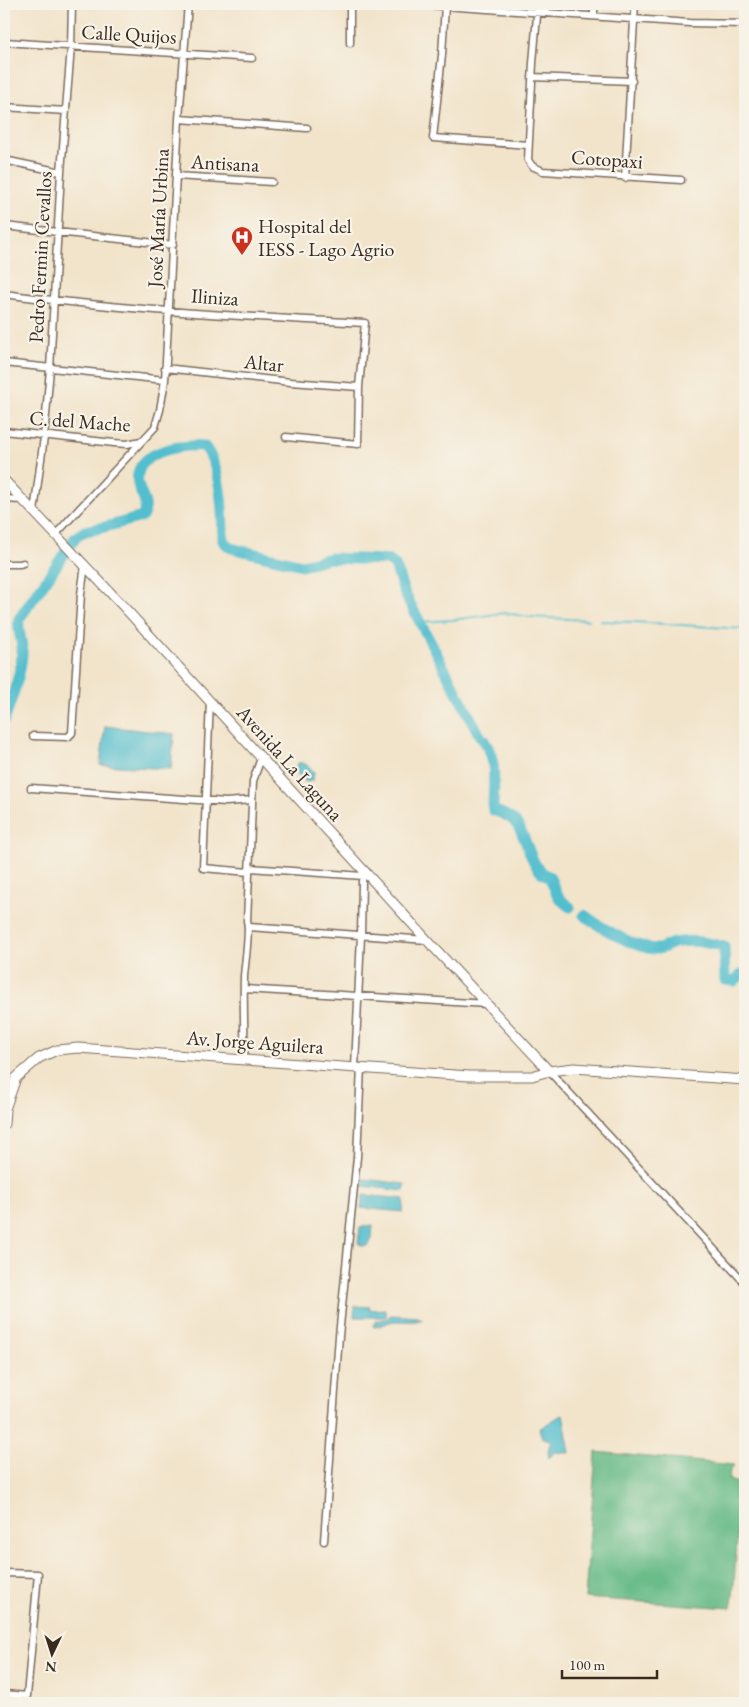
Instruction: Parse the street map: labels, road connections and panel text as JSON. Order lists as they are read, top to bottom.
{
  "streets": {
    "street": [
      "Calle Quijos",
      "Cotopaxi",
      "Antisana",
      "José María Urbina",
      "Pedro Fermin Cevallos",
      "Iliniza",
      "Altar",
      "C. del Mache",
      "Avenida La Laguna",
      "Av. Jorge Aguilera"
    ]
  },
  "crossings": [
    ["Calle Quijos", "José María Urbina"],
    ["Calle Quijos", "Pedro Fermin Cevallos"],
    ["Antisana", "José María Urbina"],
    ["José María Urbina", "Iliniza"],
    ["José María Urbina", "Altar"],
    ["José María Urbina", "C. del Mache"],
    ["Pedro Fermin Cevallos", "Iliniza"],
    ["Pedro Fermin Cevallos", "C. del Mache"],
    ["Pedro Fermin Cevallos", "Avenida La Laguna"],
    ["Iliniza", "Altar"],
    ["Avenida La Laguna", "Av. Jorge Aguilera"]
  ],
  "places": {
    "hospital": ["Hospital del IESS - Lago Agrio"]
  },
  "scale_bar": "100 m",
  "north": "bottom"
}
